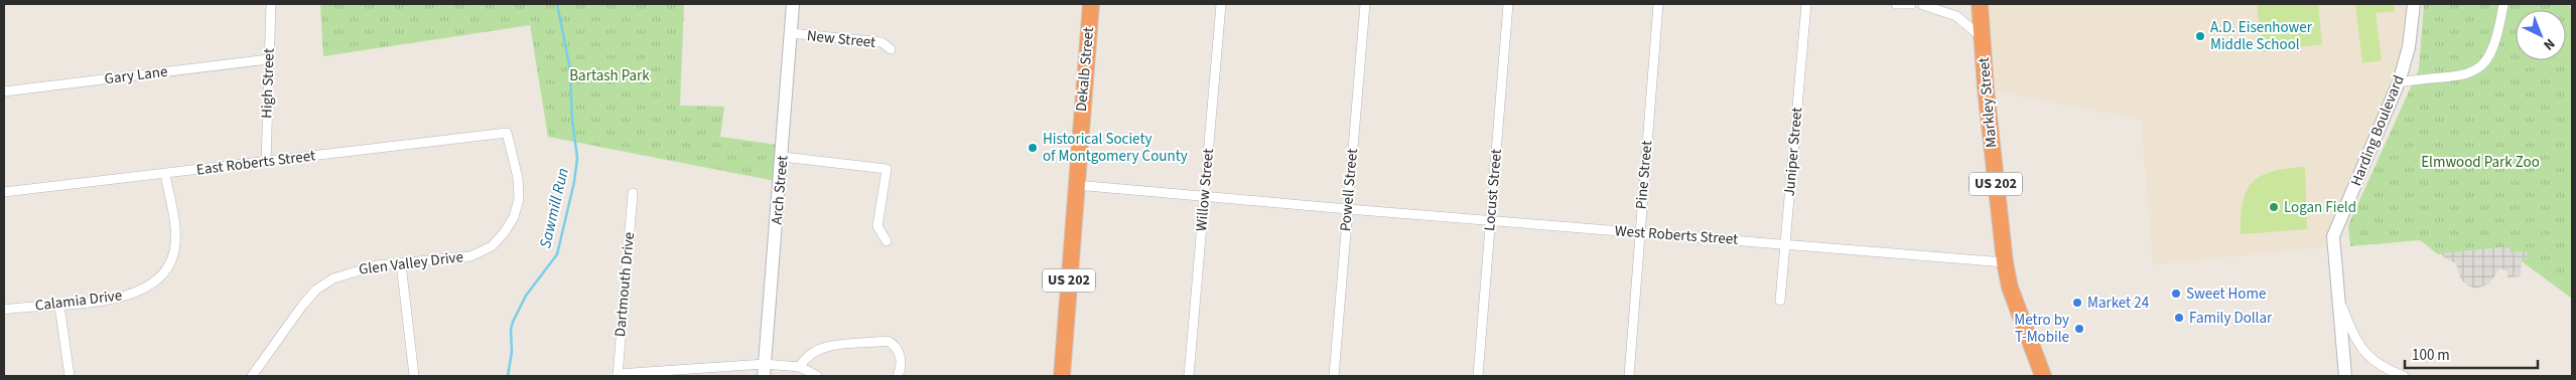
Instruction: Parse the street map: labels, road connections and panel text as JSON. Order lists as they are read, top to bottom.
{
  "streets": {
    "highway": ["Dekalb Street", "Markley Street", "US 202"],
    "street": [
      "New Street",
      "Gary Lane",
      "High Street",
      "Harding Boulevard",
      "Juniper Street",
      "East Roberts Street",
      "Pine Street",
      "Arch Street",
      "Willow Street",
      "Powell Street",
      "Locust Street",
      "West Roberts Street",
      "Glen Valley Drive",
      "Dartmouth Drive",
      "Calamia Drive"
    ]
  },
  "crossings": [
    ["New Street", "Arch Street"],
    ["Gary Lane", "High Street"],
    ["High Street", "East Roberts Street"],
    ["Markley Street", "West Roberts Street"],
    ["Juniper Street", "West Roberts Street"],
    ["East Roberts Street", "Glen Valley Drive"],
    ["East Roberts Street", "Calamia Drive"],
    ["Pine Street", "West Roberts Street"],
    ["Powell Street", "West Roberts Street"],
    ["Locust Street", "West Roberts Street"]
  ],
  "water": ["Sawmill Run"],
  "parks": ["Bartash Park", "Elmwood Park Zoo"],
  "places": [
    "A.D. Eisenhower Middle School",
    "Historical Society of Montgomery County",
    "Logan Field",
    "Sweet Home",
    "Market 24",
    "Family Dollar",
    "Metro by T-Mobile"
  ],
  "scale_bar": "100 m",
  "north": "bottom right"
}
